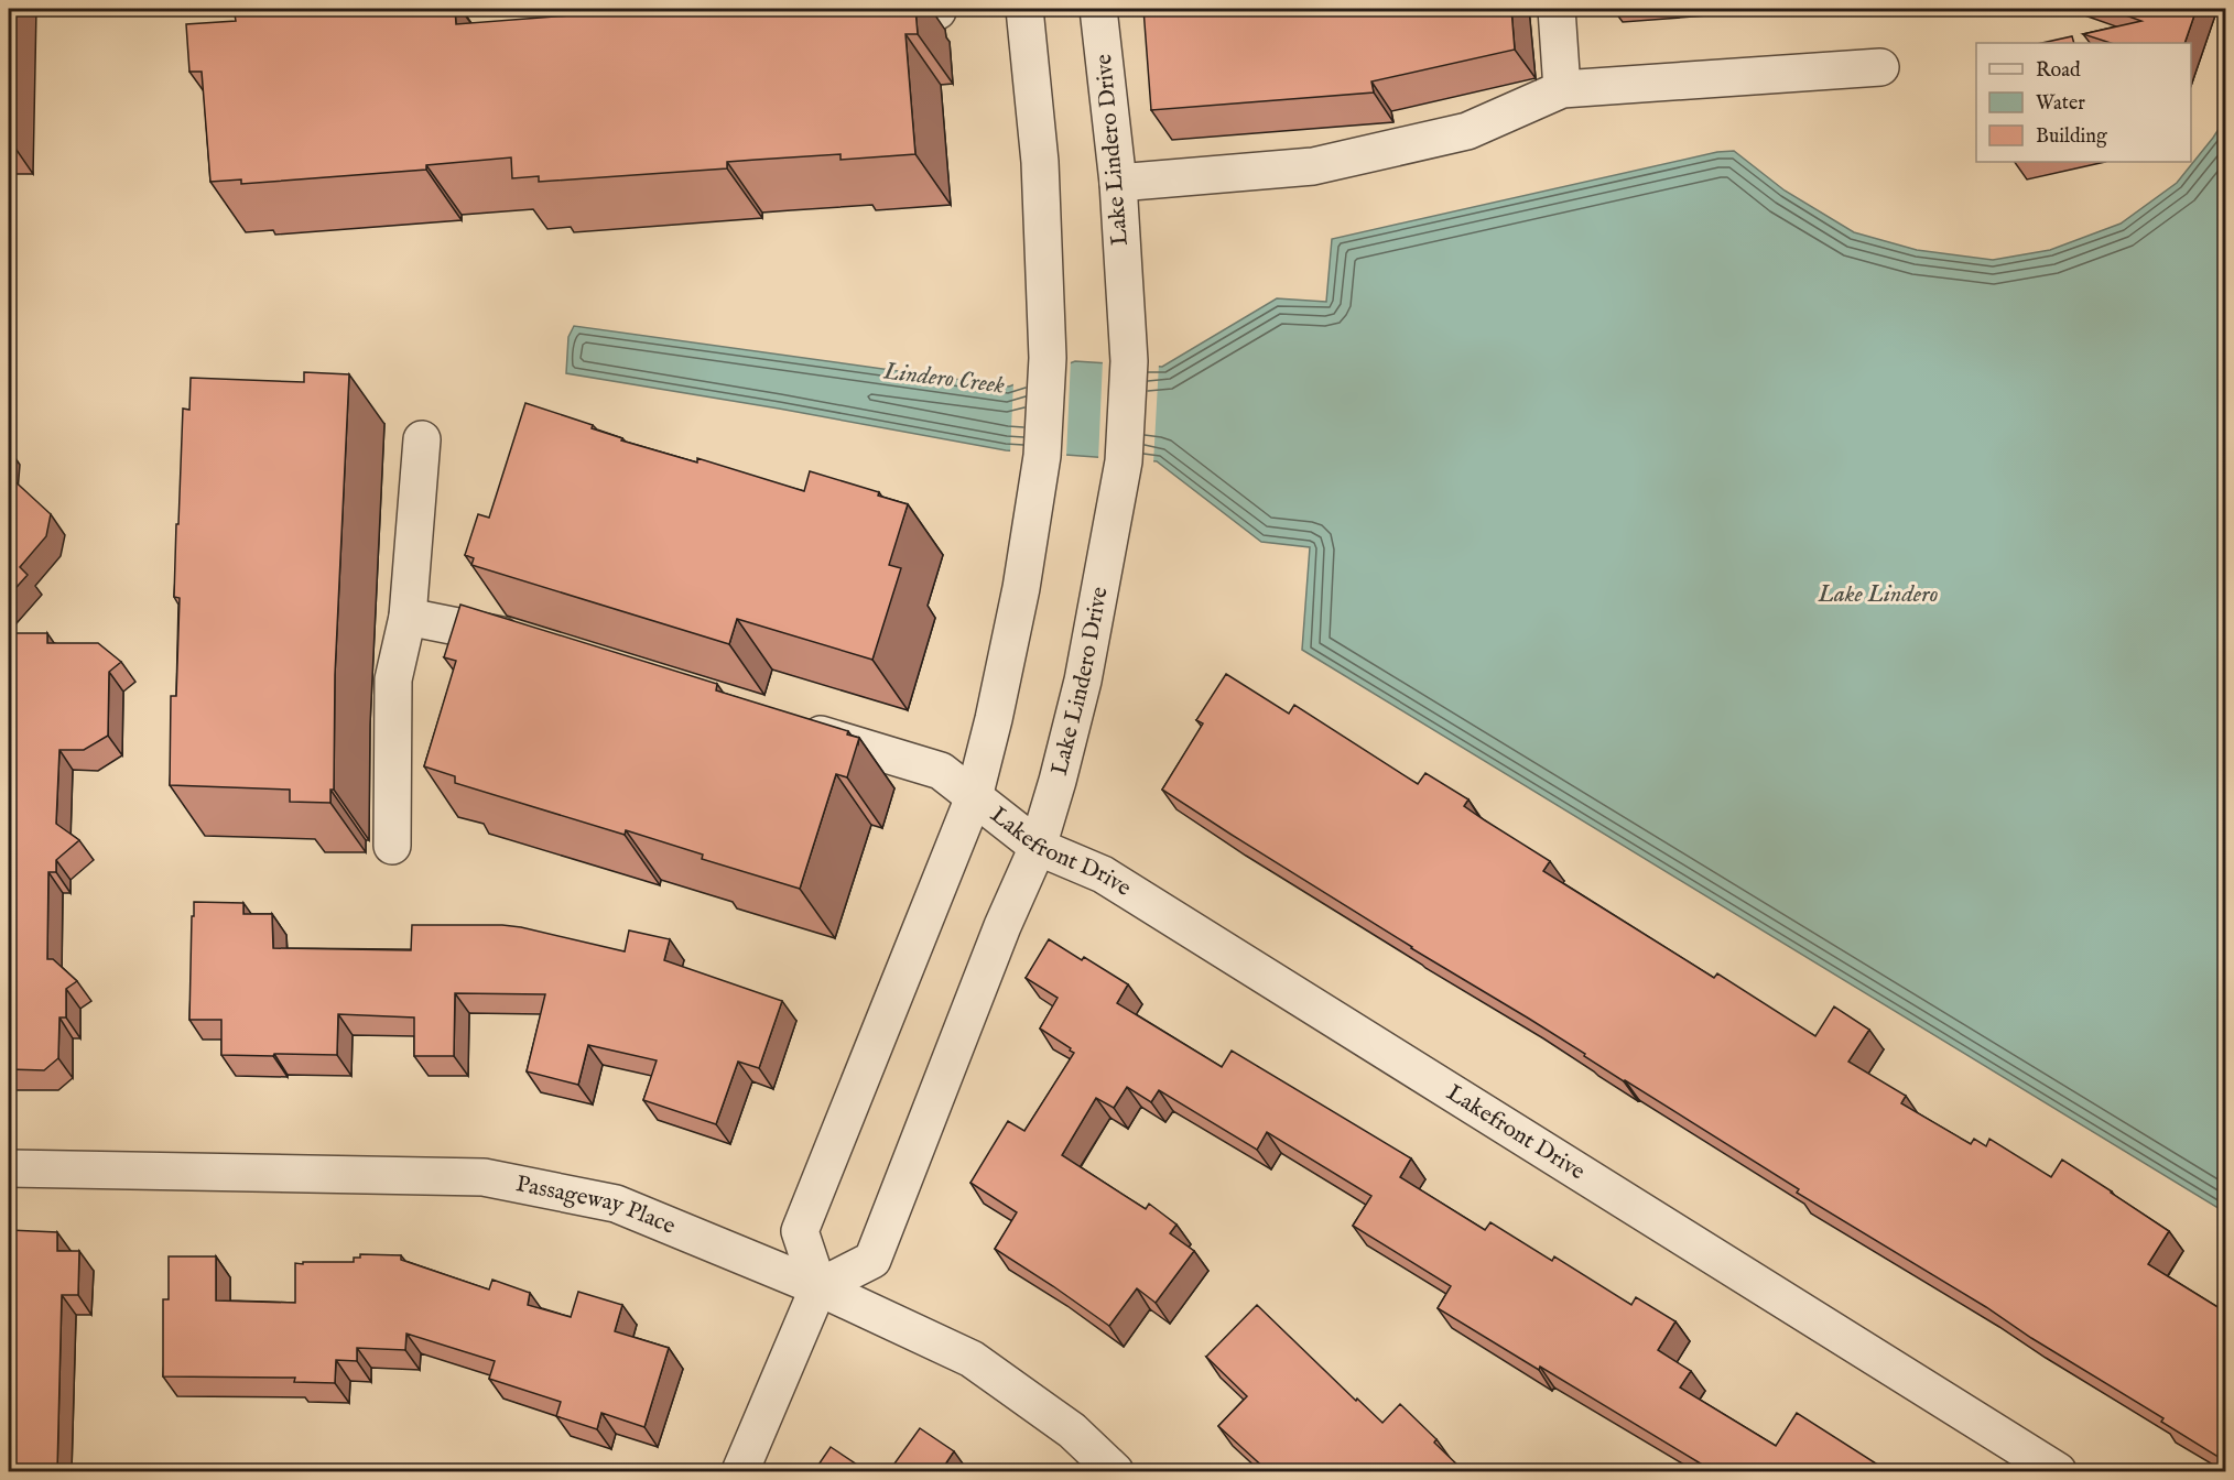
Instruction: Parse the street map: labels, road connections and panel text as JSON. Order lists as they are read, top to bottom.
{
  "streets": {
    "street": ["Lake Lindero Drive", "Lakefront Drive", "Passageway Place"]
  },
  "crossings": [
    ["Lake Lindero Drive", "Lakefront Drive"],
    ["Lake Lindero Drive", "Passageway Place"]
  ],
  "water": ["Lindero Creek", "Lake Lindero"],
  "legend": ["Road", "Water", "Building"]
}
